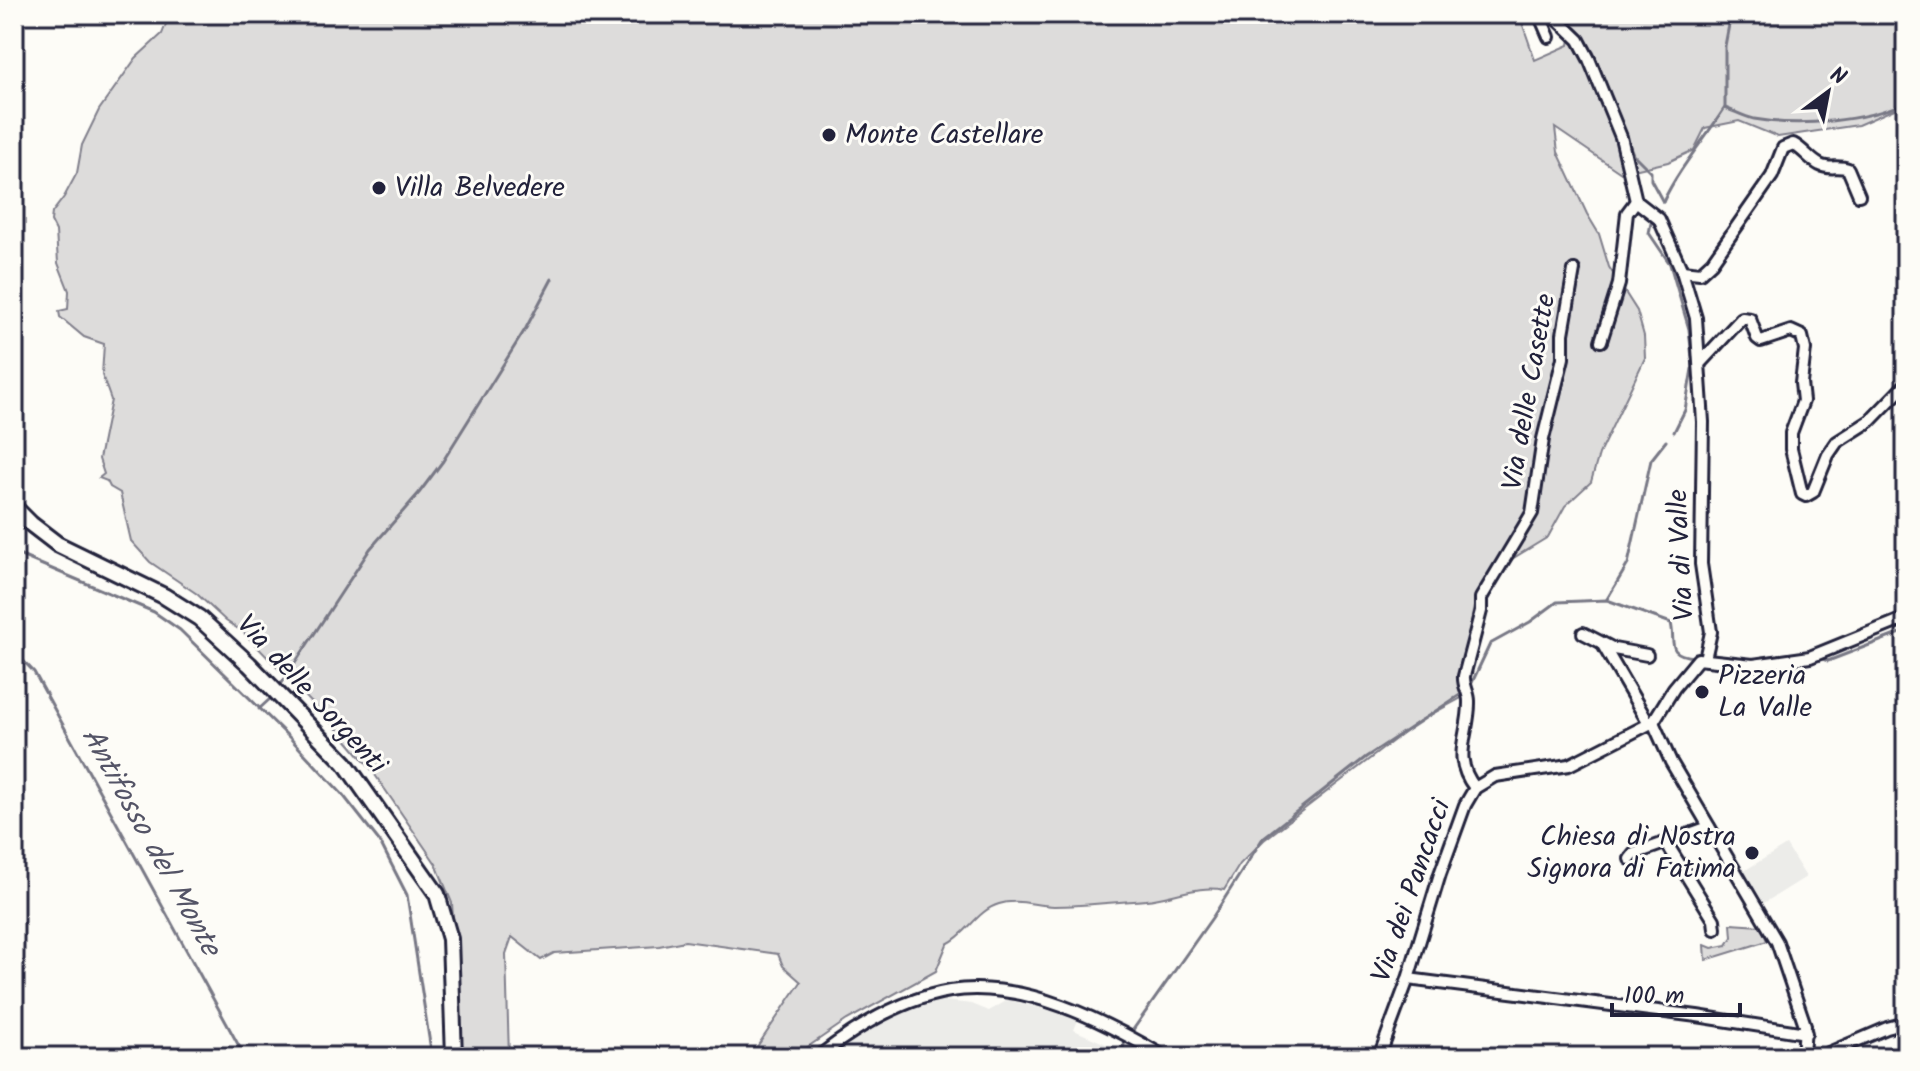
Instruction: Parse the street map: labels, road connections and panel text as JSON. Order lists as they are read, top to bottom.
{
  "streets": {
    "main road": ["Via delle Sorgenti"],
    "street": ["Via delle Casette", "Via di Valle", "Via dei Pancacci"]
  },
  "crossings": [
    ["Via delle Casette", "Via dei Pancacci"],
    ["Via di Valle", "Via dei Pancacci"]
  ],
  "water": ["Antifosso del Monte"],
  "places": [
    "Monte Castellare",
    "Villa Belvedere",
    "Pizzeria La Valle",
    "Chiesa di Nostra Signora di Fatima"
  ],
  "scale_bar": "100 m",
  "north": "top right"
}
